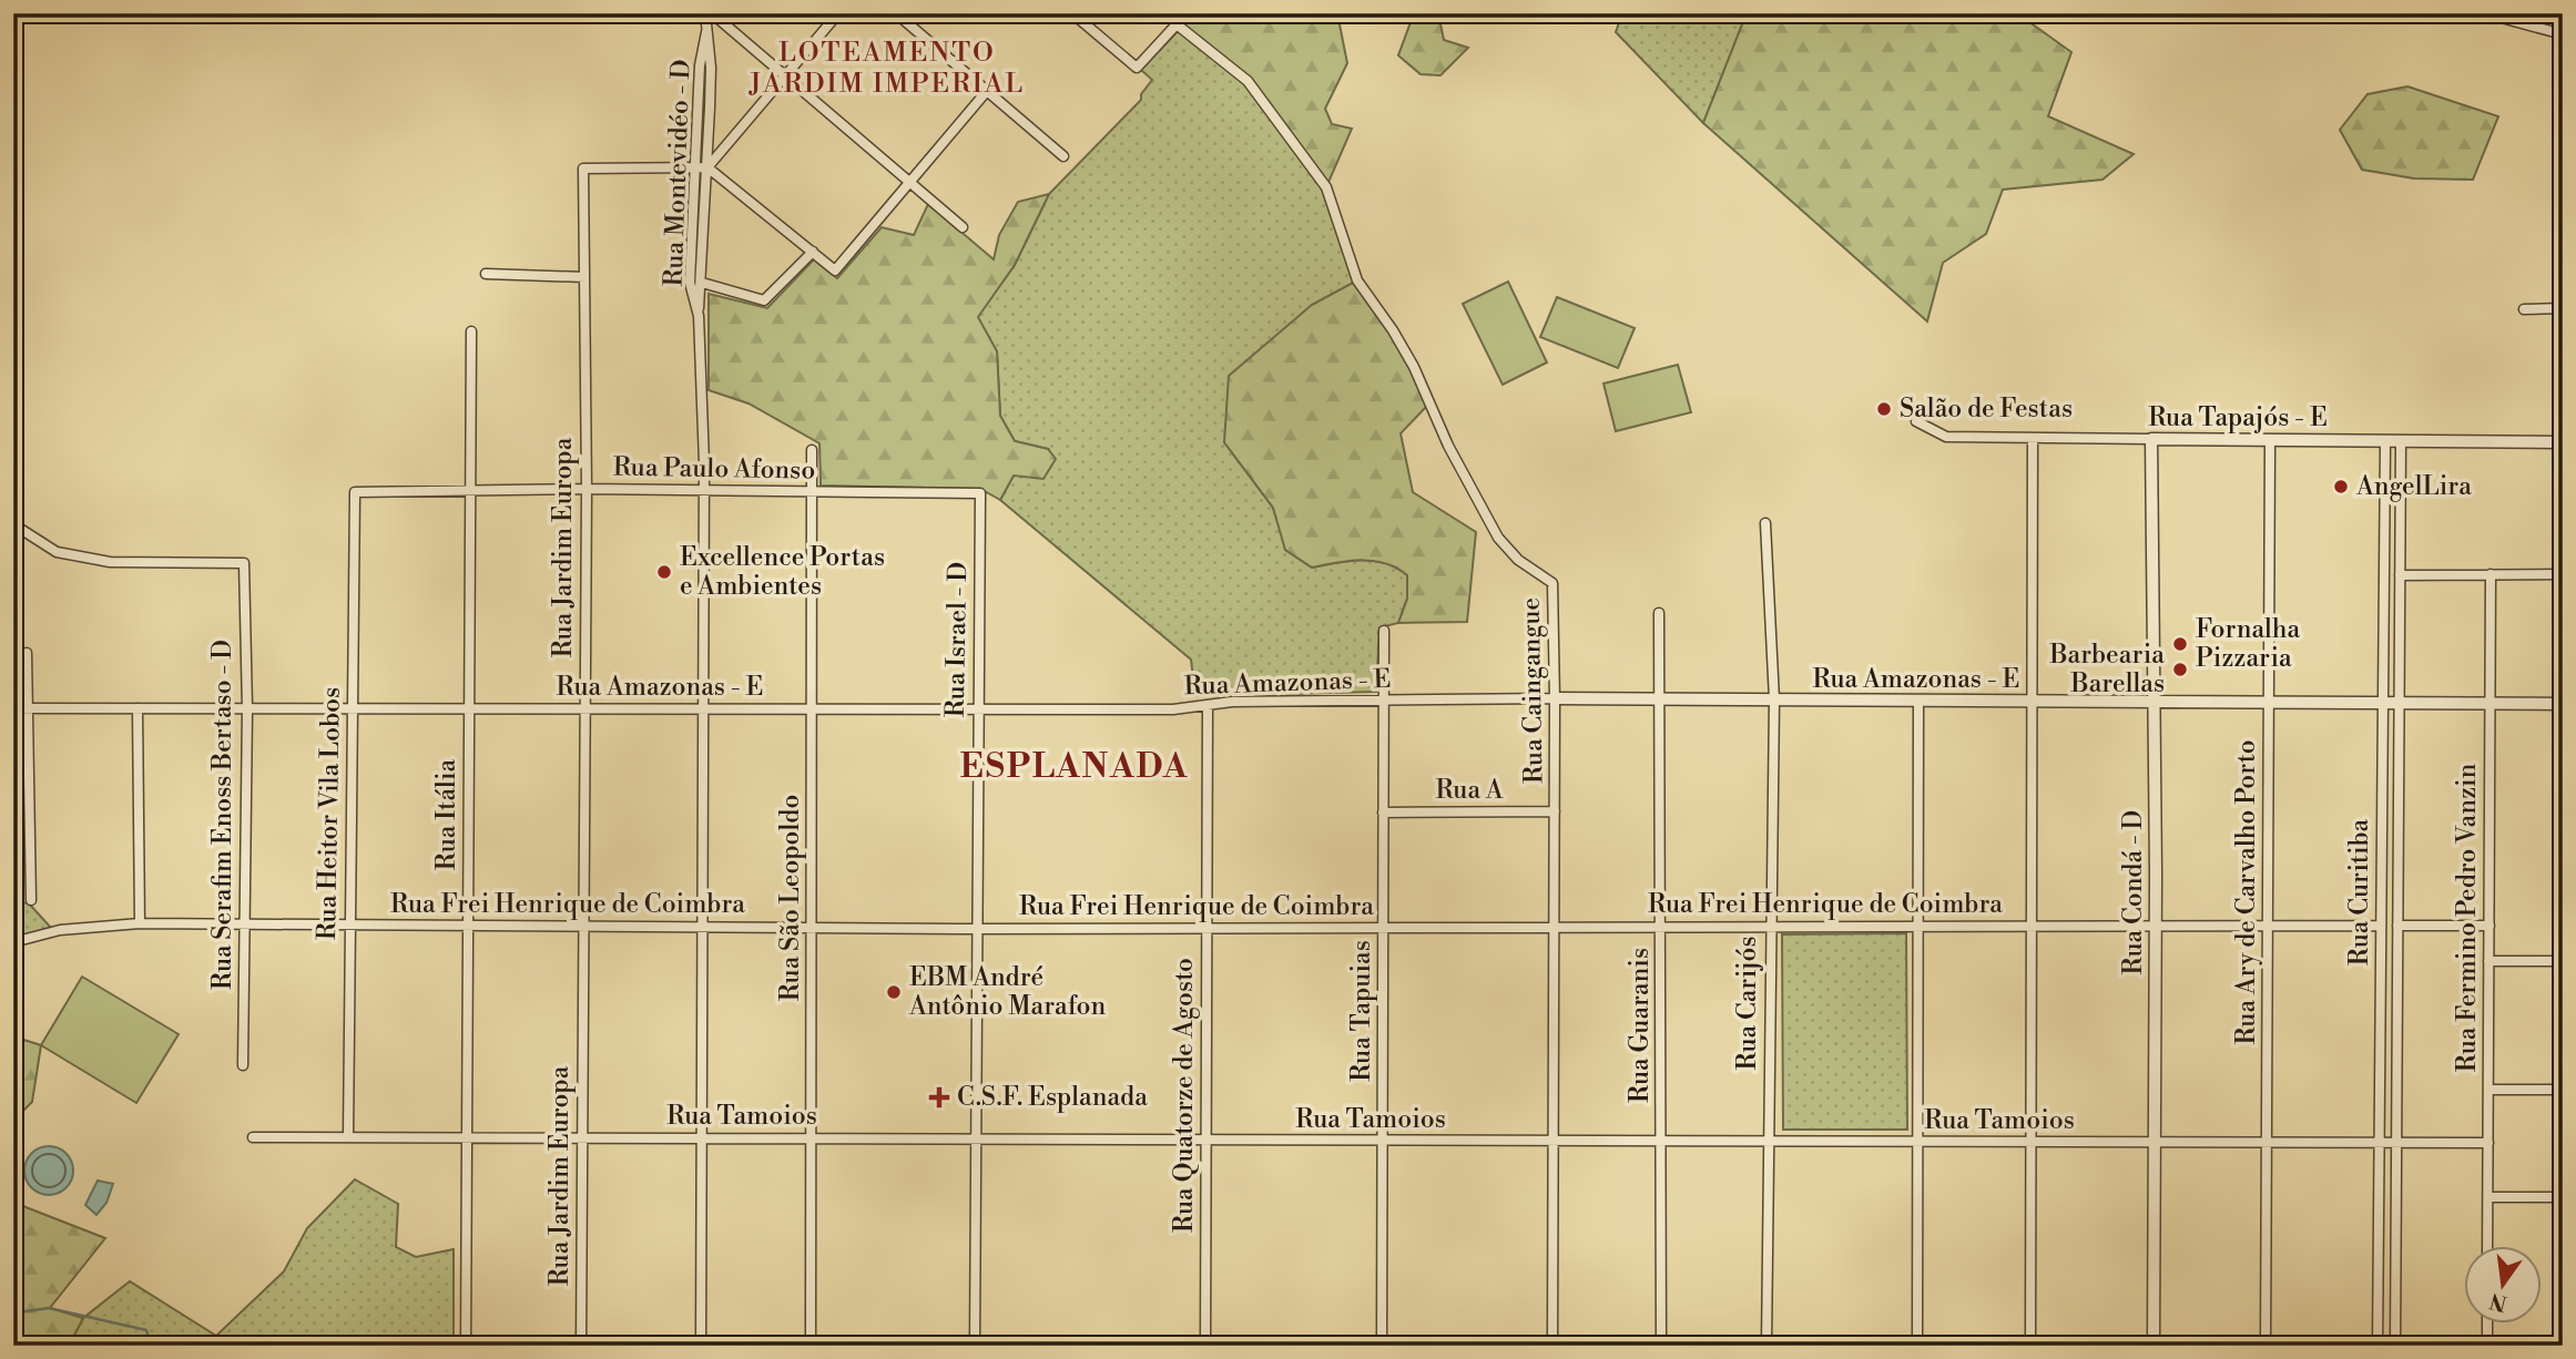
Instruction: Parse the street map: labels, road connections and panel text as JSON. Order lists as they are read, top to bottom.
{
  "streets": {
    "street": [
      "Rua Montevidéo - D",
      "Rua Tapajós - E",
      "Rua Paulo Afonso",
      "Rua Jardim Europa",
      "Rua Israel - D",
      "Rua Amazonas - E",
      "Rua Caingangue",
      "Rua A",
      "Rua Heitor Vila Lobos",
      "Rua Serafim Enoss Bertaso - D",
      "Rua Itália",
      "Rua Condá - D",
      "Rua Ary de Carvalho Porto",
      "Rua Curitiba",
      "Rua São Leopoldo",
      "Rua Frei Henrique de Coimbra",
      "Rua Fermino Pedro Vanzin",
      "Rua Carijós",
      "Rua Tapuias",
      "Rua Guaranis",
      "Rua Quatorze de Agosto",
      "Rua Tamoios"
    ]
  },
  "crossings": [
    ["Rua Montevidéo - D", "Rua Paulo Afonso"],
    ["Rua Montevidéo - D", "Rua Jardim Europa"],
    ["Rua Montevidéo - D", "Rua Amazonas - E"],
    ["Rua Montevidéo - D", "Rua Frei Henrique de Coimbra"],
    ["Rua Montevidéo - D", "Rua Tamoios"],
    ["Rua Tapajós - E", "Rua Condá - D"],
    ["Rua Tapajós - E", "Rua Ary de Carvalho Porto"],
    ["Rua Tapajós - E", "Rua Curitiba"],
    ["Rua Paulo Afonso", "Rua Jardim Europa"],
    ["Rua Paulo Afonso", "Rua Israel - D"],
    ["Rua Paulo Afonso", "Rua Heitor Vila Lobos"],
    ["Rua Paulo Afonso", "Rua Itália"],
    ["Rua Paulo Afonso", "Rua São Leopoldo"],
    ["Rua Jardim Europa", "Rua Amazonas - E"],
    ["Rua Jardim Europa", "Rua Frei Henrique de Coimbra"],
    ["Rua Jardim Europa", "Rua Tamoios"],
    ["Rua Israel - D", "Rua Amazonas - E"],
    ["Rua Israel - D", "Rua Frei Henrique de Coimbra"],
    ["Rua Israel - D", "Rua Tamoios"],
    ["Rua Amazonas - E", "Rua Caingangue"],
    ["Rua Amazonas - E", "Rua Heitor Vila Lobos"],
    ["Rua Amazonas - E", "Rua Serafim Enoss Bertaso - D"],
    ["Rua Amazonas - E", "Rua Itália"],
    ["Rua Amazonas - E", "Rua Condá - D"],
    ["Rua Amazonas - E", "Rua Ary de Carvalho Porto"],
    ["Rua Amazonas - E", "Rua Curitiba"],
    ["Rua Amazonas - E", "Rua São Leopoldo"],
    ["Rua Amazonas - E", "Rua Fermino Pedro Vanzin"],
    ["Rua Amazonas - E", "Rua Carijós"],
    ["Rua Amazonas - E", "Rua Tapuias"],
    ["Rua Amazonas - E", "Rua Guaranis"],
    ["Rua Amazonas - E", "Rua Quatorze de Agosto"],
    ["Rua Caingangue", "Rua A"],
    ["Rua Caingangue", "Rua Frei Henrique de Coimbra"],
    ["Rua Caingangue", "Rua Tamoios"],
    ["Rua A", "Rua Tapuias"],
    ["Rua Heitor Vila Lobos", "Rua Frei Henrique de Coimbra"],
    ["Rua Heitor Vila Lobos", "Rua Tamoios"],
    ["Rua Serafim Enoss Bertaso - D", "Rua Frei Henrique de Coimbra"],
    ["Rua Itália", "Rua Frei Henrique de Coimbra"],
    ["Rua Itália", "Rua Tamoios"],
    ["Rua Condá - D", "Rua Frei Henrique de Coimbra"],
    ["Rua Condá - D", "Rua Tamoios"],
    ["Rua Ary de Carvalho Porto", "Rua Frei Henrique de Coimbra"],
    ["Rua Ary de Carvalho Porto", "Rua Tamoios"],
    ["Rua Curitiba", "Rua Frei Henrique de Coimbra"],
    ["Rua Curitiba", "Rua Tamoios"],
    ["Rua São Leopoldo", "Rua Frei Henrique de Coimbra"],
    ["Rua São Leopoldo", "Rua Tamoios"],
    ["Rua Frei Henrique de Coimbra", "Rua Carijós"],
    ["Rua Frei Henrique de Coimbra", "Rua Tapuias"],
    ["Rua Frei Henrique de Coimbra", "Rua Guaranis"],
    ["Rua Frei Henrique de Coimbra", "Rua Quatorze de Agosto"],
    ["Rua Fermino Pedro Vanzin", "Rua Tamoios"],
    ["Rua Carijós", "Rua Tamoios"],
    ["Rua Tapuias", "Rua Tamoios"],
    ["Rua Guaranis", "Rua Tamoios"],
    ["Rua Quatorze de Agosto", "Rua Tamoios"]
  ],
  "districts": ["LOTEAMENTO JARDIM IMPERIAL", "ESPLANADA"],
  "places": {
    "other": [
      "Salão de Festas",
      "AngelLira",
      "Excellence Portas e Ambientes",
      "Fornalha Pizzaria",
      "Barbearia Barellas",
      "EBM André Antônio Marafon"
    ],
    "health": ["C.S.F. Esplanada"]
  },
  "north": "bottom"
}
